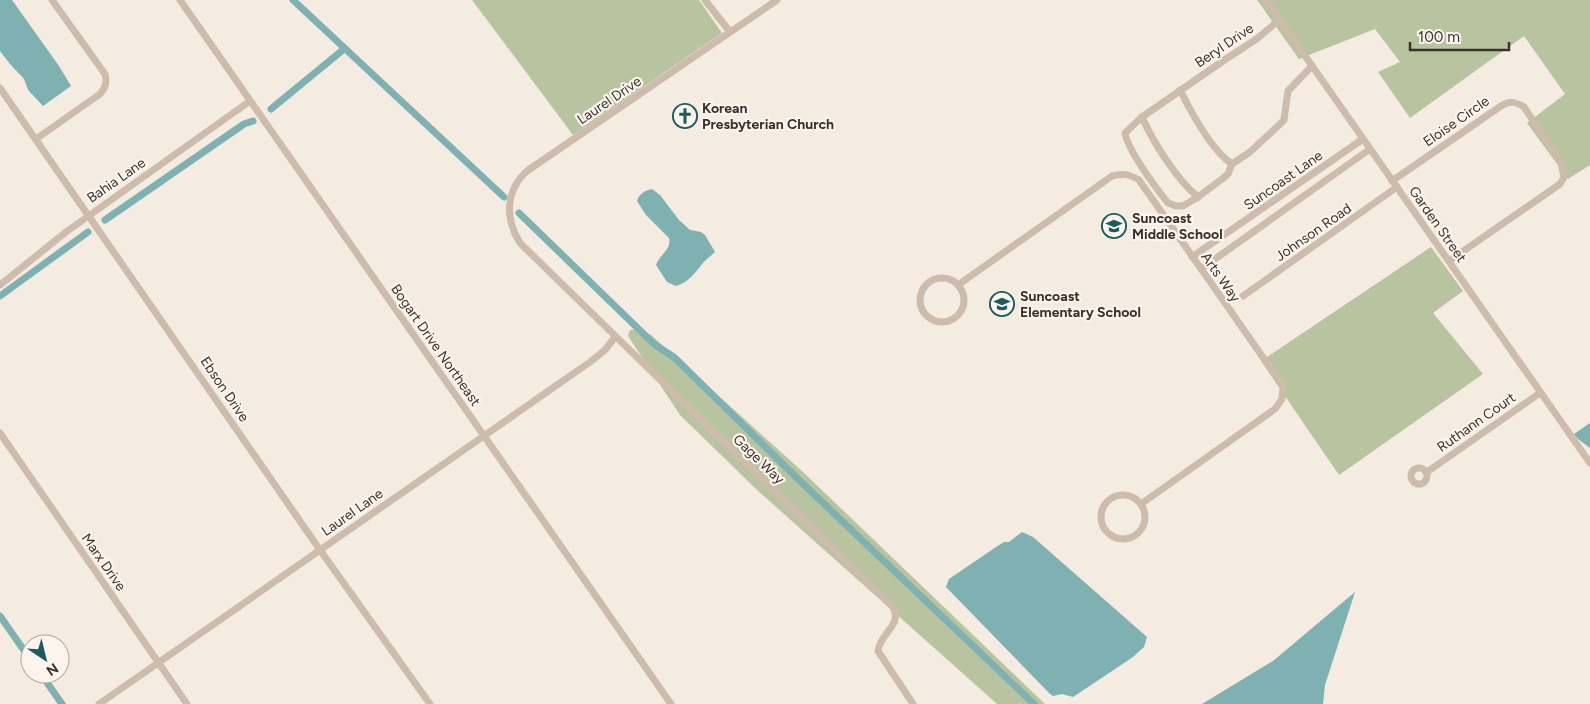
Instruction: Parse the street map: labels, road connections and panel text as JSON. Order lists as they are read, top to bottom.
{
  "streets": {
    "street": [
      "Beryl Drive",
      "Laurel Drive",
      "Eloise Circle",
      "Bahia Lane",
      "Suncoast Lane",
      "Garden Street",
      "Johnson Road",
      "Arts Way",
      "Bogart Drive Northeast",
      "Ebson Drive",
      "Ruthann Court",
      "Gage Way",
      "Laurel Lane",
      "Marx Drive"
    ]
  },
  "crossings": [
    ["Beryl Drive", "Garden Street"],
    ["Laurel Drive", "Gage Way"],
    ["Eloise Circle", "Garden Street"],
    ["Eloise Circle", "Johnson Road"],
    ["Bahia Lane", "Bogart Drive Northeast"],
    ["Bahia Lane", "Ebson Drive"],
    ["Suncoast Lane", "Garden Street"],
    ["Suncoast Lane", "Arts Way"],
    ["Garden Street", "Johnson Road"],
    ["Garden Street", "Ruthann Court"],
    ["Bogart Drive Northeast", "Laurel Lane"],
    ["Ebson Drive", "Laurel Lane"],
    ["Gage Way", "Laurel Lane"],
    ["Laurel Lane", "Marx Drive"]
  ],
  "places": {
    "church": ["Korean Presbyterian Church"],
    "school or university": ["Suncoast Middle School", "Suncoast Elementary School"]
  },
  "scale_bar": "100 m",
  "north": "bottom right"
}
